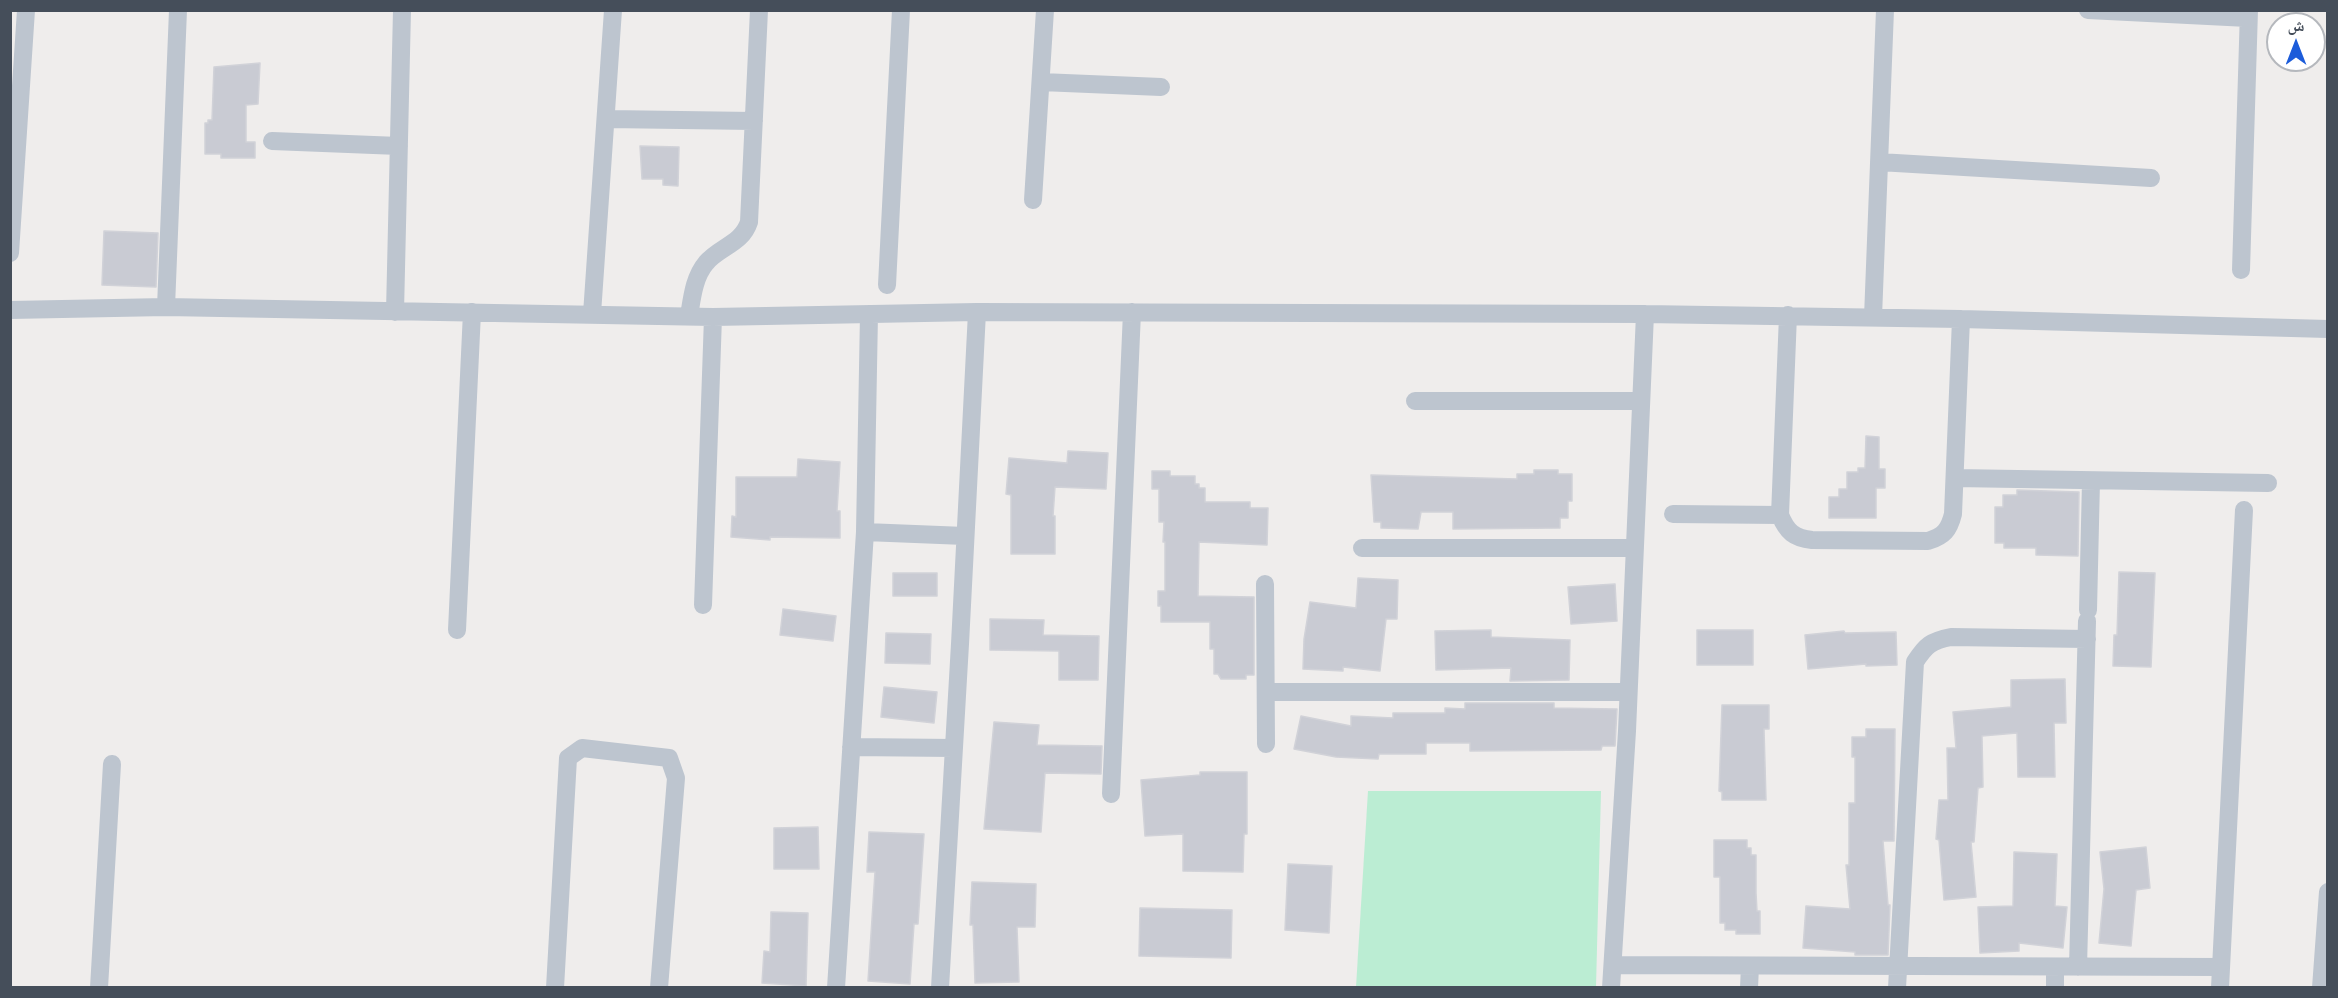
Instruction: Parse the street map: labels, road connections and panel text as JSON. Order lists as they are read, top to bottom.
{
  "north": "top"
}
